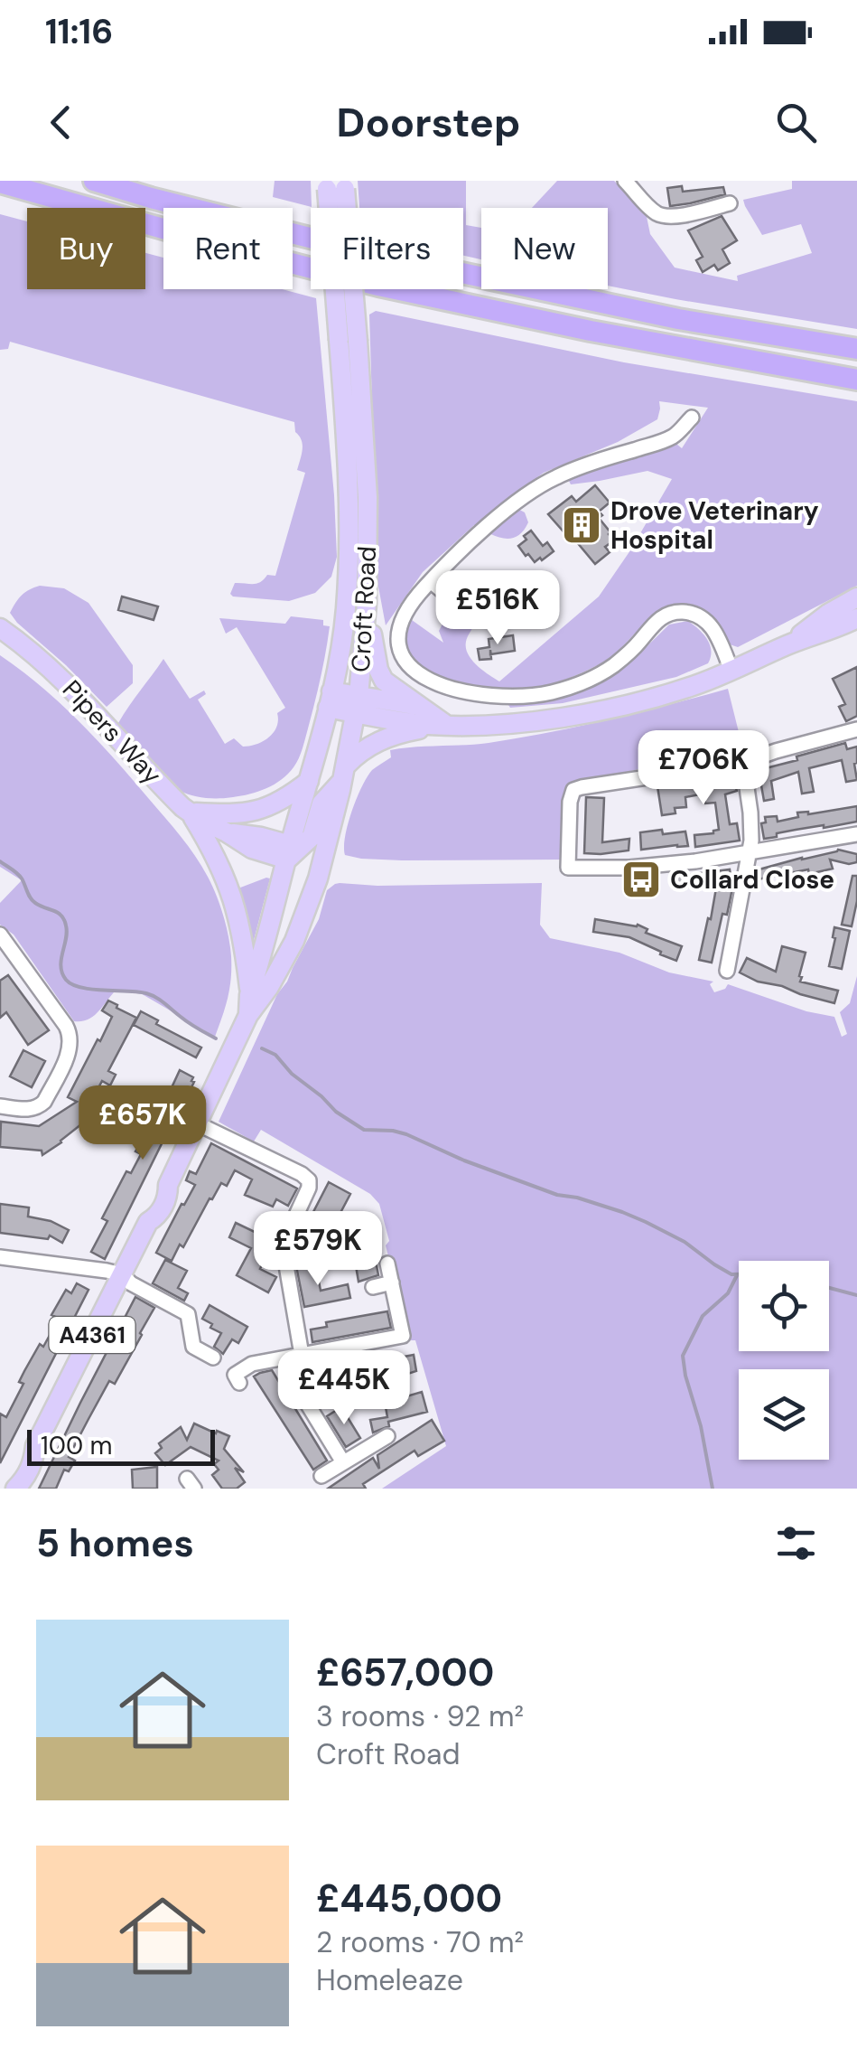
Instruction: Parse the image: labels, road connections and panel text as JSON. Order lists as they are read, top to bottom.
{
  "streets": {
    "main road": ["Croft Road", "Pipers Way", "A4361"]
  },
  "crossings": [
    ["Croft Road", "Pipers Way"]
  ],
  "places": {
    "building": ["Drove Veterinary Hospital"],
    "bus stop": ["Collard Close"]
  },
  "scale_bar": "100 m",
  "page": {
    "status": "11:16",
    "header": "Doorstep",
    "chip": [
      "Buy",
      "Rent",
      "Filters",
      "New"
    ],
    "price": [
      "£516K",
      "£706K",
      "£657K",
      "£579K",
      "£445K"
    ],
    "scale": "100 m",
    "heading": "5 homes",
    "list": [
      {
        "name": "£657,000",
        "note": "3 rooms · 92 m² · Croft Road"
      },
      {
        "name": "£445,000",
        "note": "2 rooms · 70 m² · Homeleaze"
      }
    ]
  }
}
